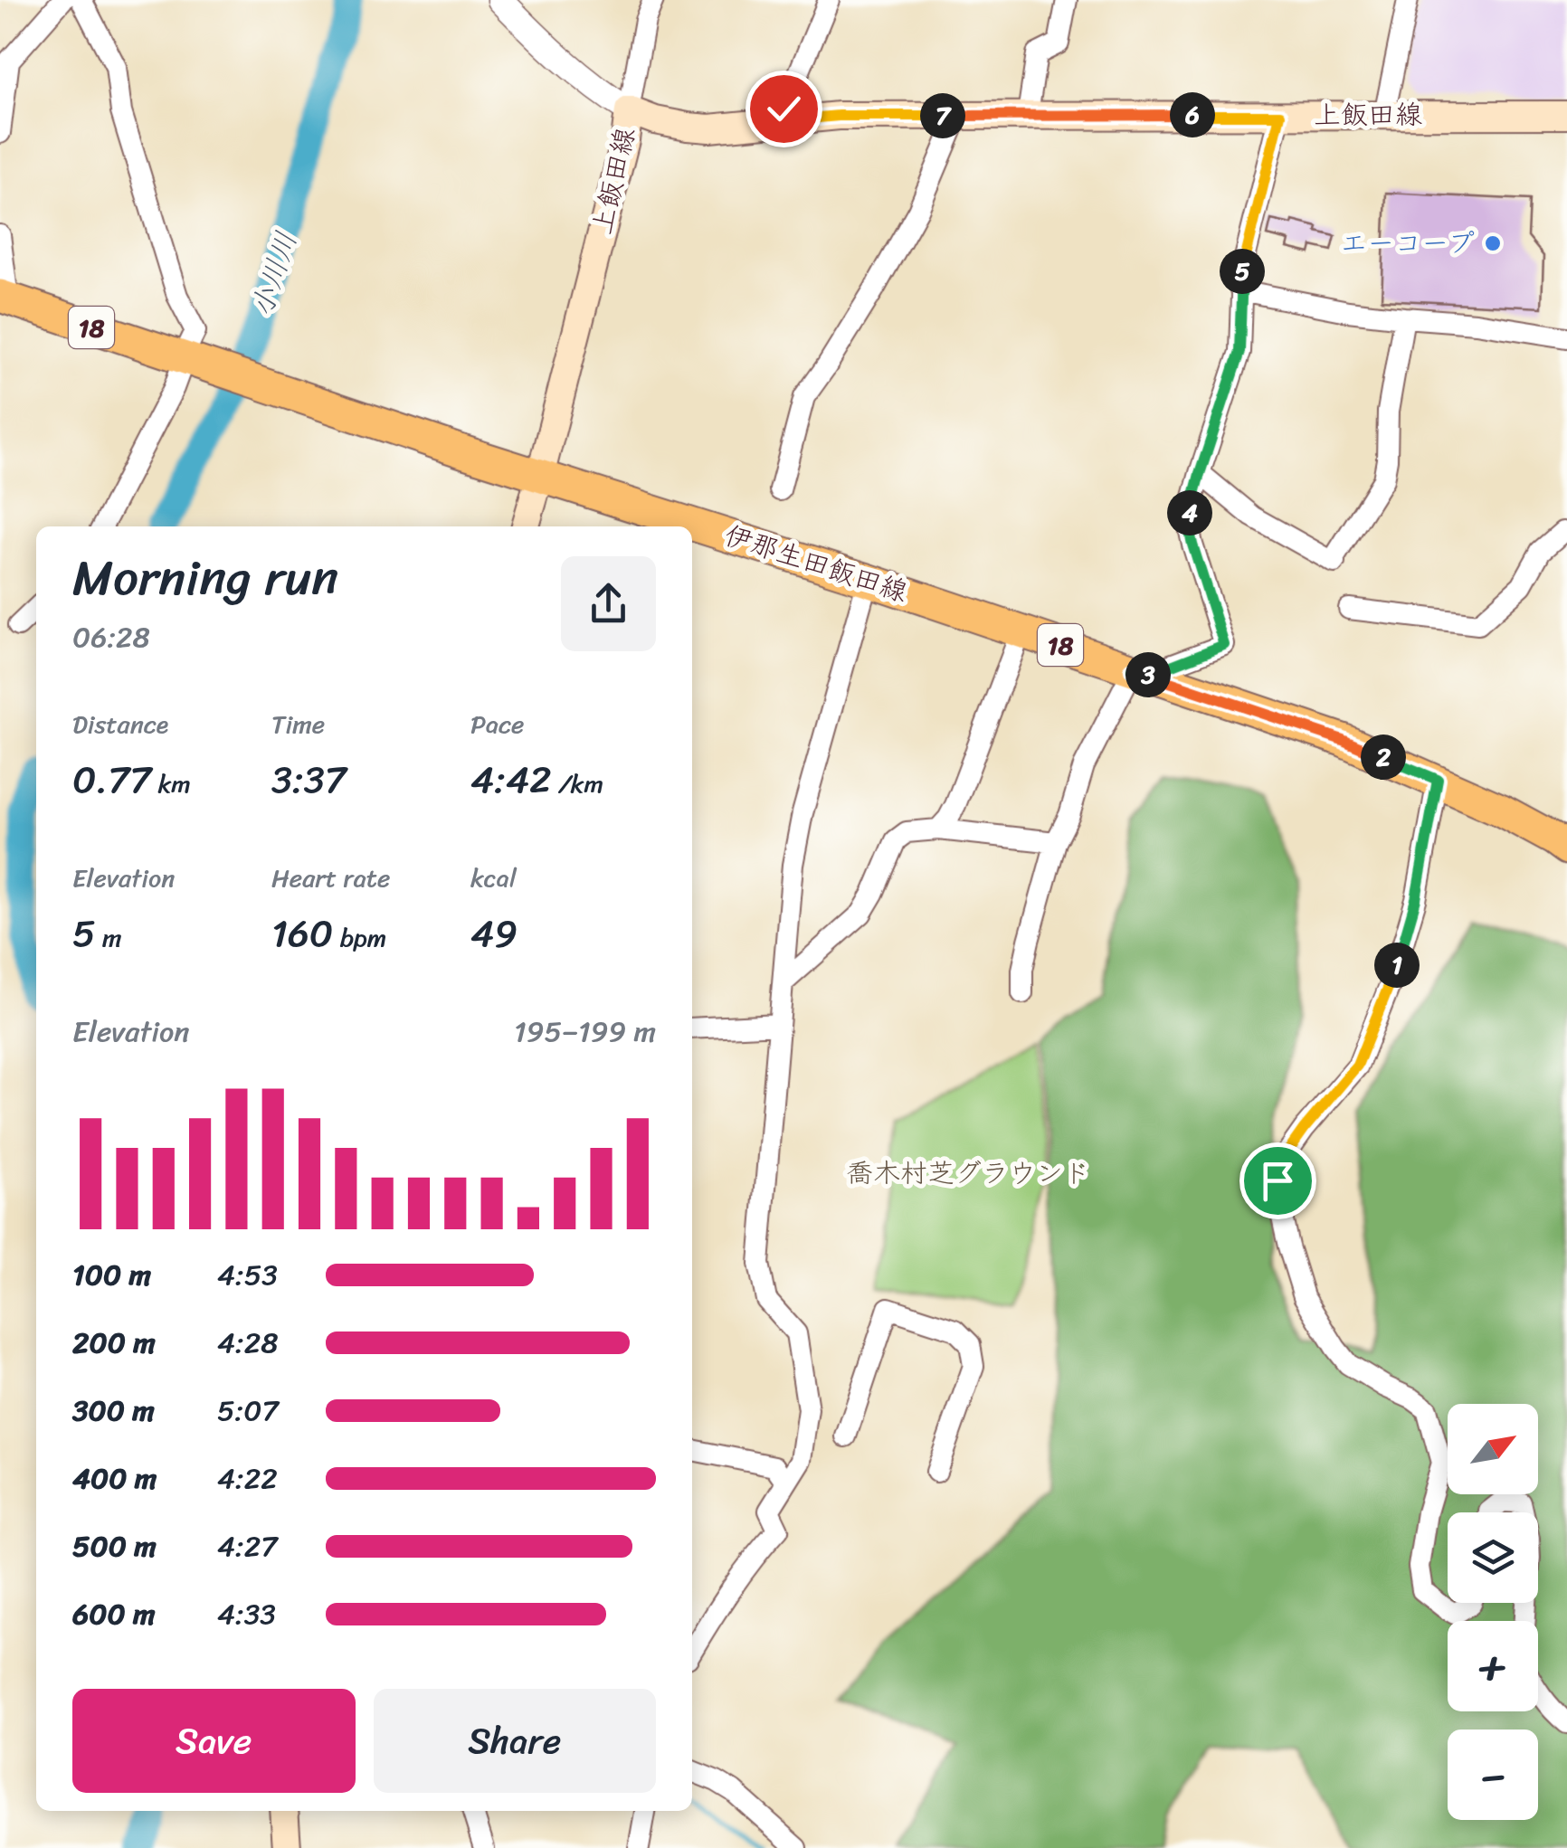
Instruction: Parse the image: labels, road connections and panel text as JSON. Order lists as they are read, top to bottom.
{
  "streets": {
    "main road": ["上飯田線", "18", "伊那生田飯田線"]
  },
  "crossings": [
    ["上飯田線", "伊那生田飯田線"]
  ],
  "water": ["小川川"],
  "parks": ["喬木村芝グラウンド"],
  "places": ["エーコープ"],
  "north": "top right",
  "page": {
    "pins": [
      "6",
      "7",
      "5",
      "4",
      "3",
      "2",
      "1"
    ],
    "heading": ["Morning run", "06:28"],
    "stats": [
      ["Distance", "0.77 km"],
      ["Time", "3:37"],
      ["Pace", "4:42 /km"],
      ["Elevation", "5 m"],
      ["Heart rate", "160 bpm"],
      ["kcal", "49"]
    ],
    "chart": ["Elevation", "195–199 m"],
    "list": [
      {
        "name": "100 m",
        "note": "4:53"
      },
      {
        "name": "200 m",
        "note": "4:28"
      },
      {
        "name": "300 m",
        "note": "5:07"
      },
      {
        "name": "400 m",
        "note": "4:22"
      },
      {
        "name": "500 m",
        "note": "4:27"
      },
      {
        "name": "600 m",
        "note": "4:33"
      }
    ],
    "map_buttons": ["+", "−"],
    "buttons": ["Save", "Share"]
  }
}
